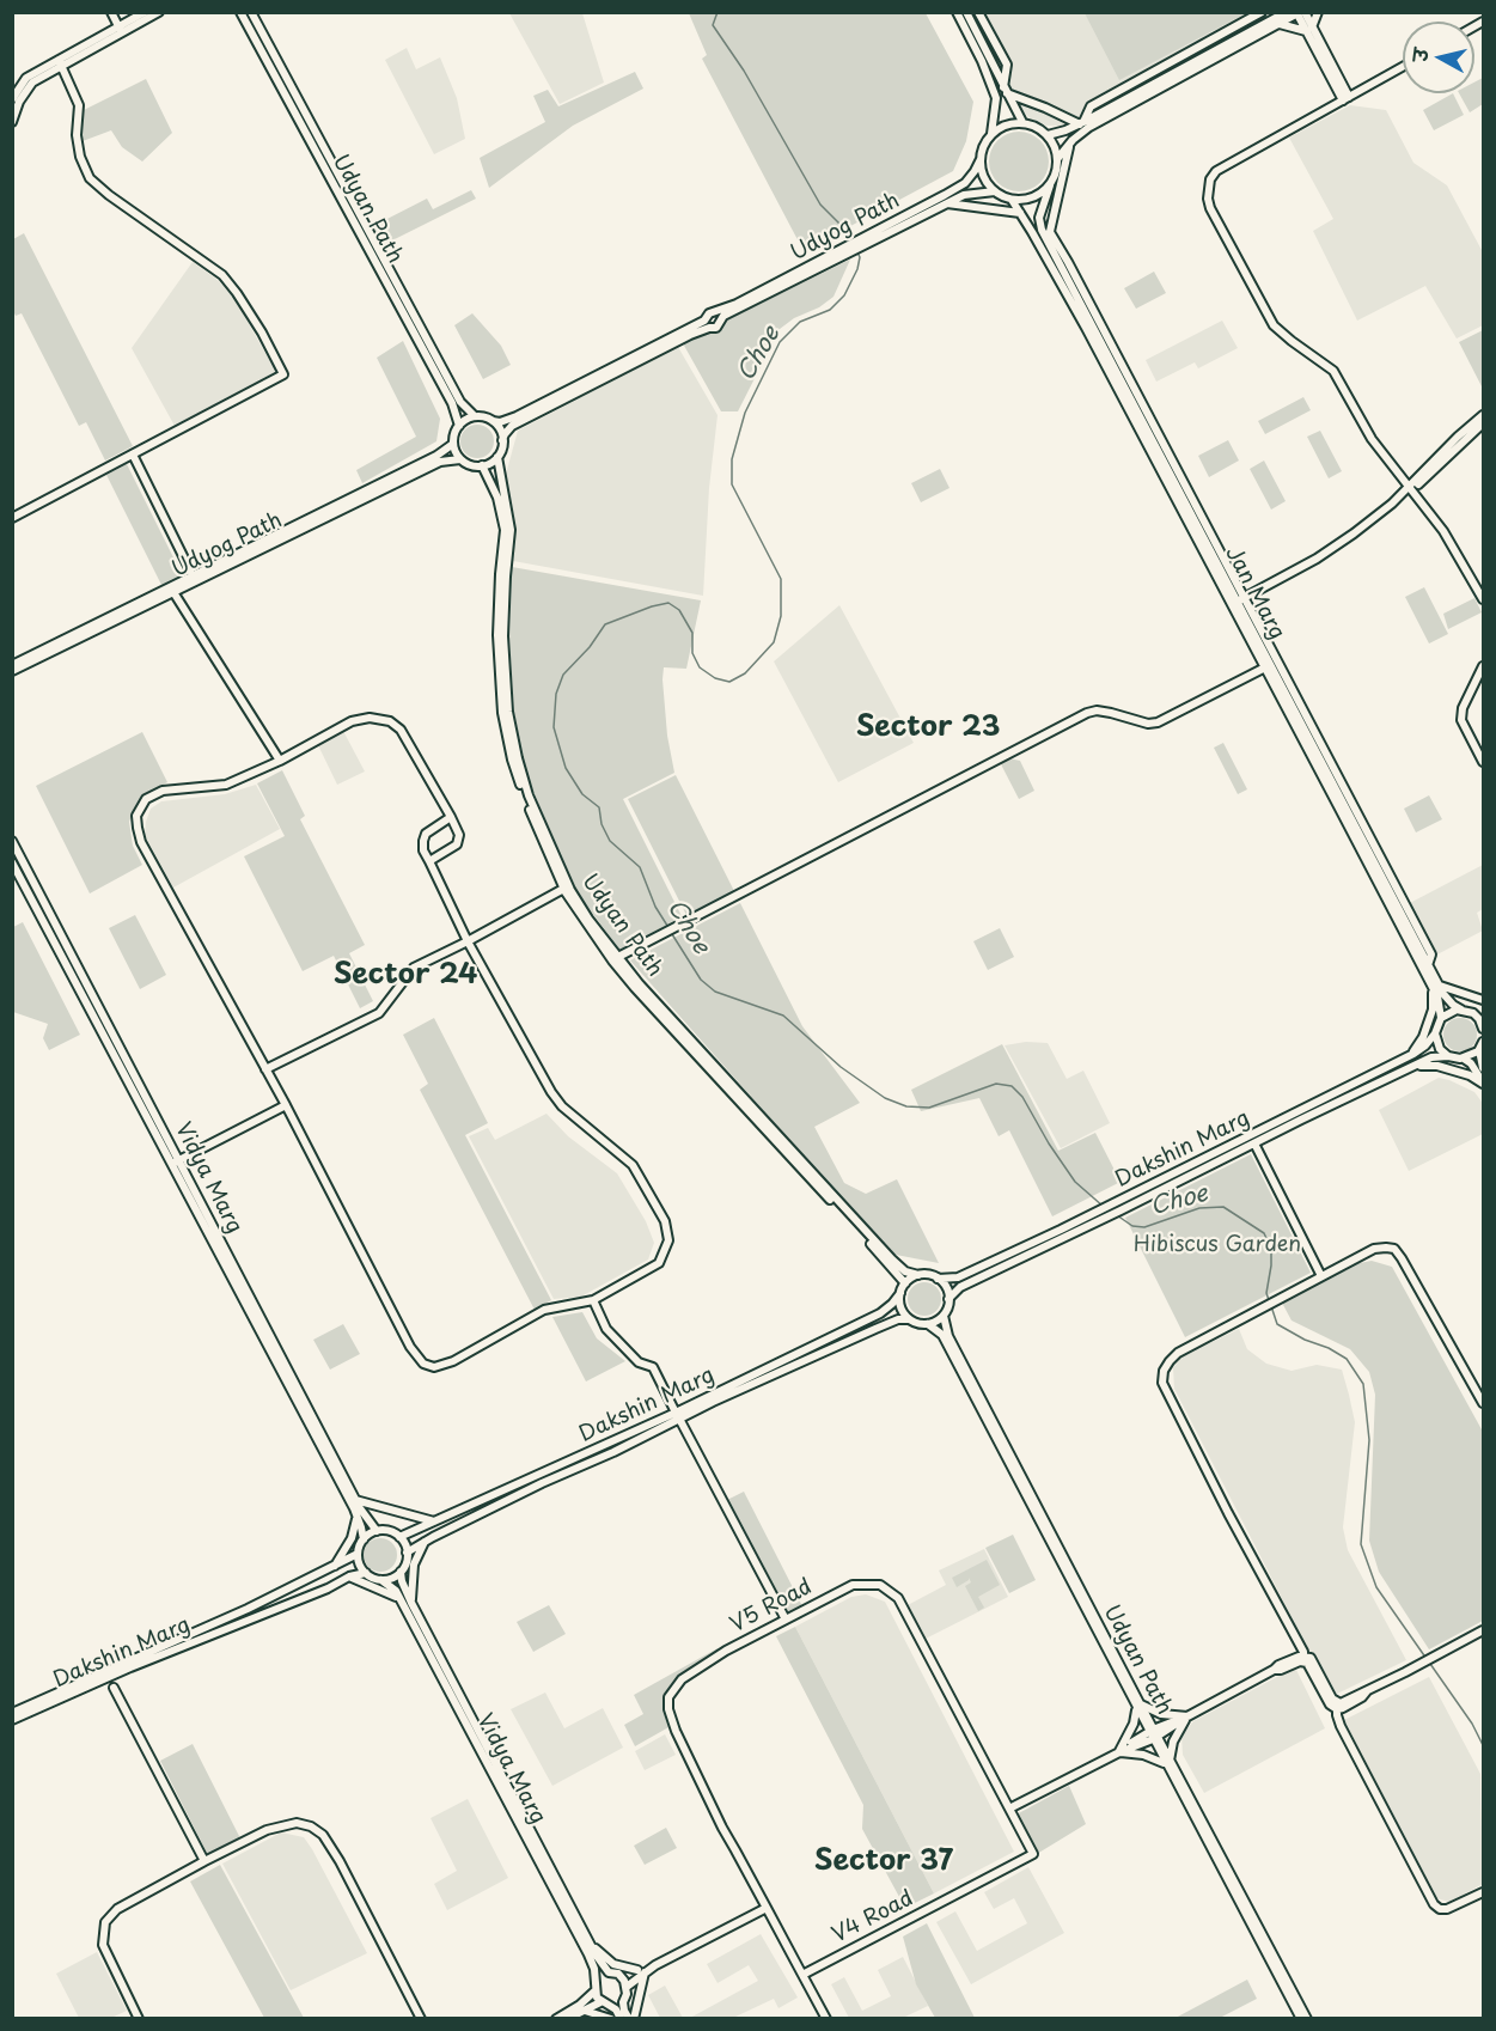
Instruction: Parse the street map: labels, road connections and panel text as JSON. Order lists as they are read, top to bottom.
{
  "streets": {
    "main road": [
      "Udyan Path",
      "Udyog Path",
      "Jan Marg",
      "Dakshin Marg",
      "Vidya Marg",
      "V5 Road",
      "V4 Road"
    ]
  },
  "crossings": [
    ["Udyan Path", "Udyog Path"],
    ["Udyan Path", "Dakshin Marg"],
    ["Udyog Path", "Jan Marg"],
    ["Dakshin Marg", "Vidya Marg"],
    ["V5 Road", "V4 Road"]
  ],
  "districts": ["Sector 23", "Sector 24", "Sector 37"],
  "water": ["Choe"],
  "parks": ["Hibiscus Garden"],
  "north": "left"
}
